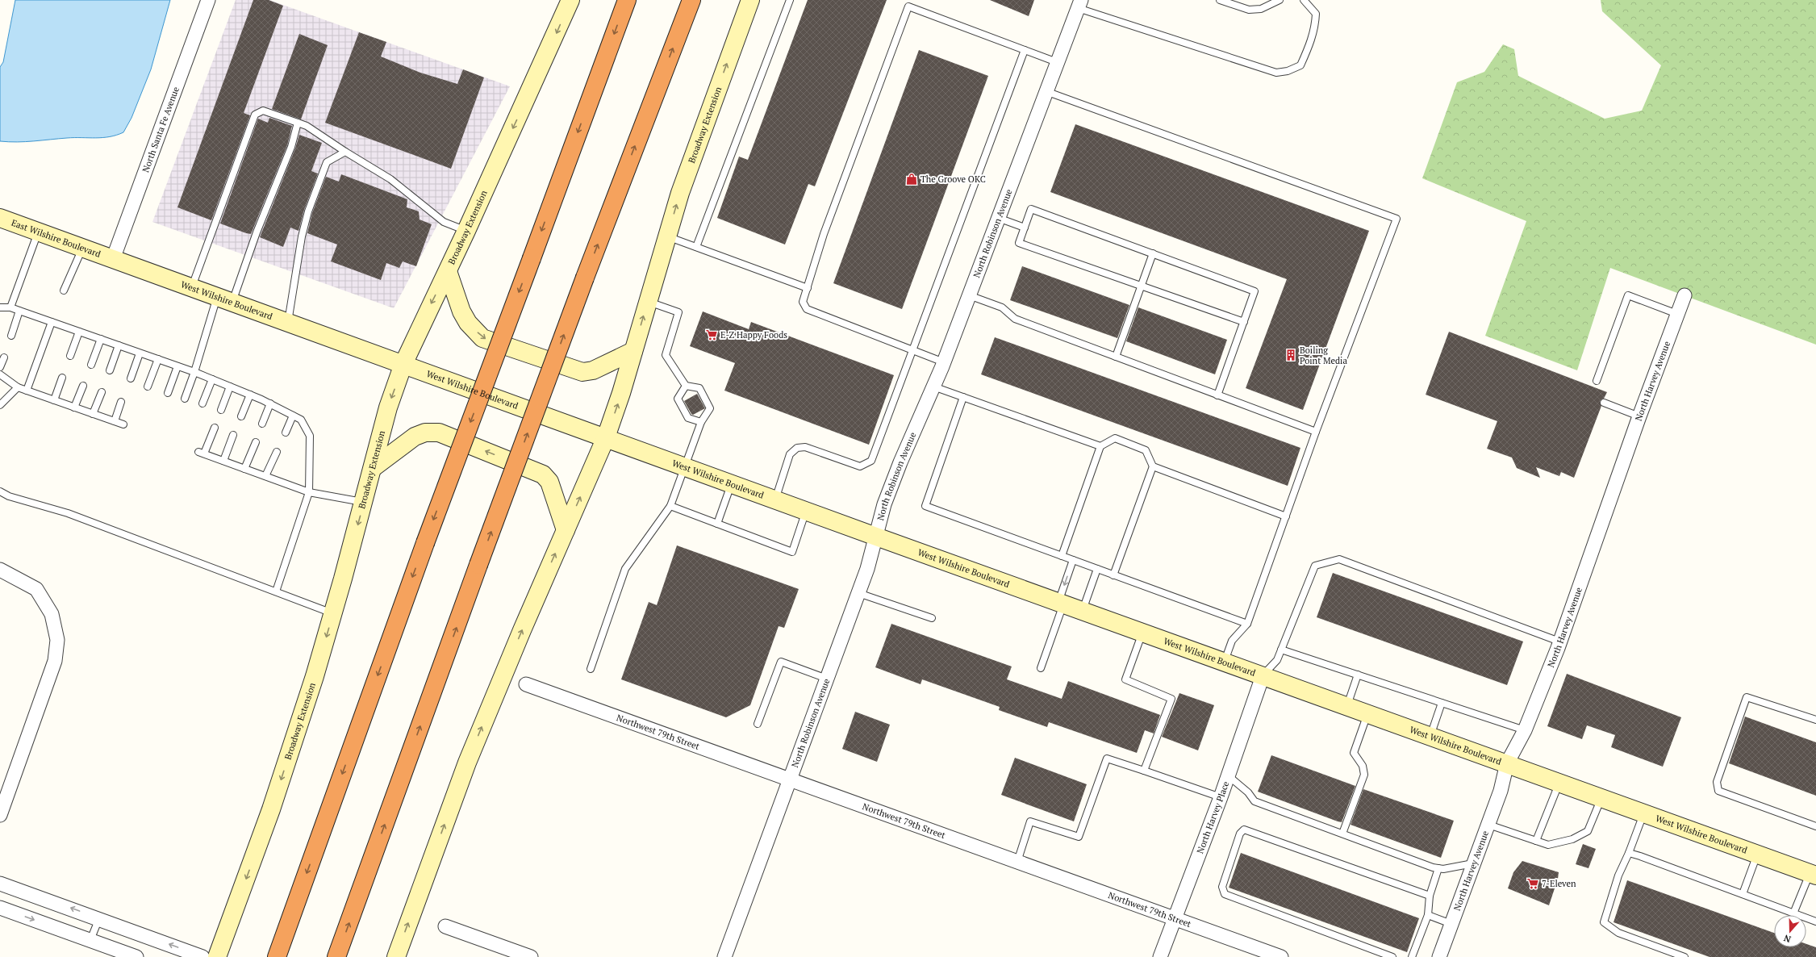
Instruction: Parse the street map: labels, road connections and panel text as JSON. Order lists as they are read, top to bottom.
{
  "streets": {
    "main road": ["Broadway Extension", "East Wilshire Boulevard", "West Wilshire Boulevard"],
    "street": [
      "North Santa Fe Avenue",
      "North Robinson Avenue",
      "North Harvey Avenue",
      "Northwest 79th Street",
      "North Harvey Place"
    ]
  },
  "crossings": [
    ["Broadway Extension", "West Wilshire Boulevard"],
    ["North Santa Fe Avenue", "East Wilshire Boulevard"],
    ["North Santa Fe Avenue", "West Wilshire Boulevard"],
    ["North Robinson Avenue", "West Wilshire Boulevard"],
    ["North Robinson Avenue", "Northwest 79th Street"],
    ["East Wilshire Boulevard", "West Wilshire Boulevard"],
    ["West Wilshire Boulevard", "North Harvey Avenue"],
    ["West Wilshire Boulevard", "North Harvey Place"],
    ["Northwest 79th Street", "North Harvey Place"]
  ],
  "places": {
    "shop": ["The Groove OKC"],
    "supermarket": ["E-Z Happy Foods", "7-Eleven"],
    "building": ["Boiling Point Media"]
  },
  "north": "bottom"
}
